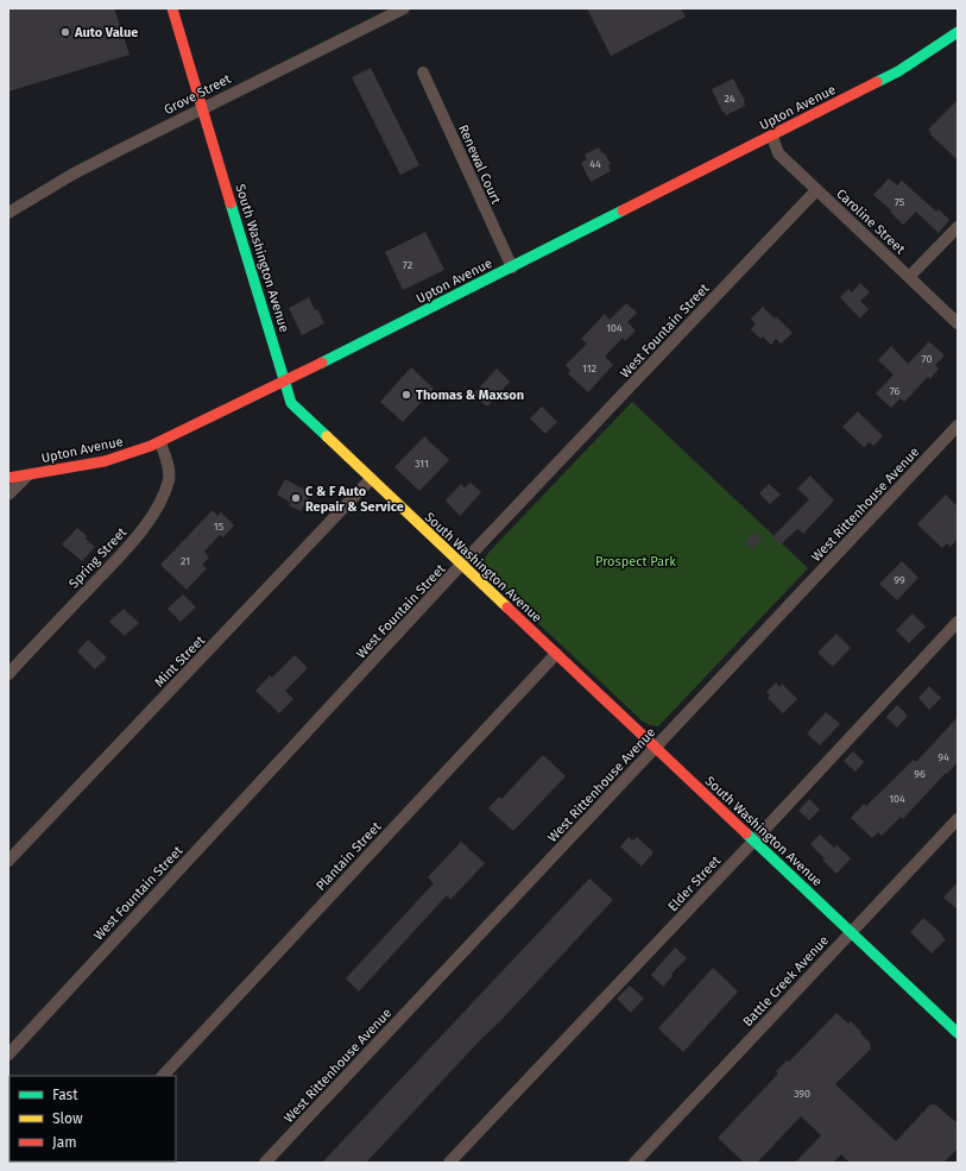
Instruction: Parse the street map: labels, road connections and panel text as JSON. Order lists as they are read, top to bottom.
{
  "streets": {
    "street": [
      "Grove Street",
      "Upton Avenue",
      "Renewal Court",
      "Caroline Street",
      "South Washington Avenue",
      "West Fountain Street",
      "West Rittenhouse Avenue",
      "Spring Street",
      "Mint Street",
      "Plantain Street",
      "Elder Street",
      "Battle Creek Avenue"
    ]
  },
  "crossings": [
    ["Grove Street", "South Washington Avenue"],
    ["Upton Avenue", "Renewal Court"],
    ["Upton Avenue", "Caroline Street"],
    ["Upton Avenue", "South Washington Avenue"],
    ["Upton Avenue", "Spring Street"],
    ["Caroline Street", "West Fountain Street"],
    ["South Washington Avenue", "West Fountain Street"],
    ["South Washington Avenue", "West Rittenhouse Avenue"],
    ["South Washington Avenue", "Mint Street"],
    ["South Washington Avenue", "Plantain Street"],
    ["South Washington Avenue", "Elder Street"],
    ["South Washington Avenue", "Battle Creek Avenue"]
  ],
  "parks": ["Prospect Park"],
  "places": ["Auto Value", "Thomas & Maxson", "C & F Auto Repair & Service"],
  "house_numbers": [
    "24",
    "44",
    "75",
    "72",
    "104",
    "70",
    "112",
    "76",
    "311",
    "15",
    "21",
    "99",
    "94",
    "96",
    "104",
    "390"
  ],
  "legend": ["Fast", "Slow", "Jam"]
}
